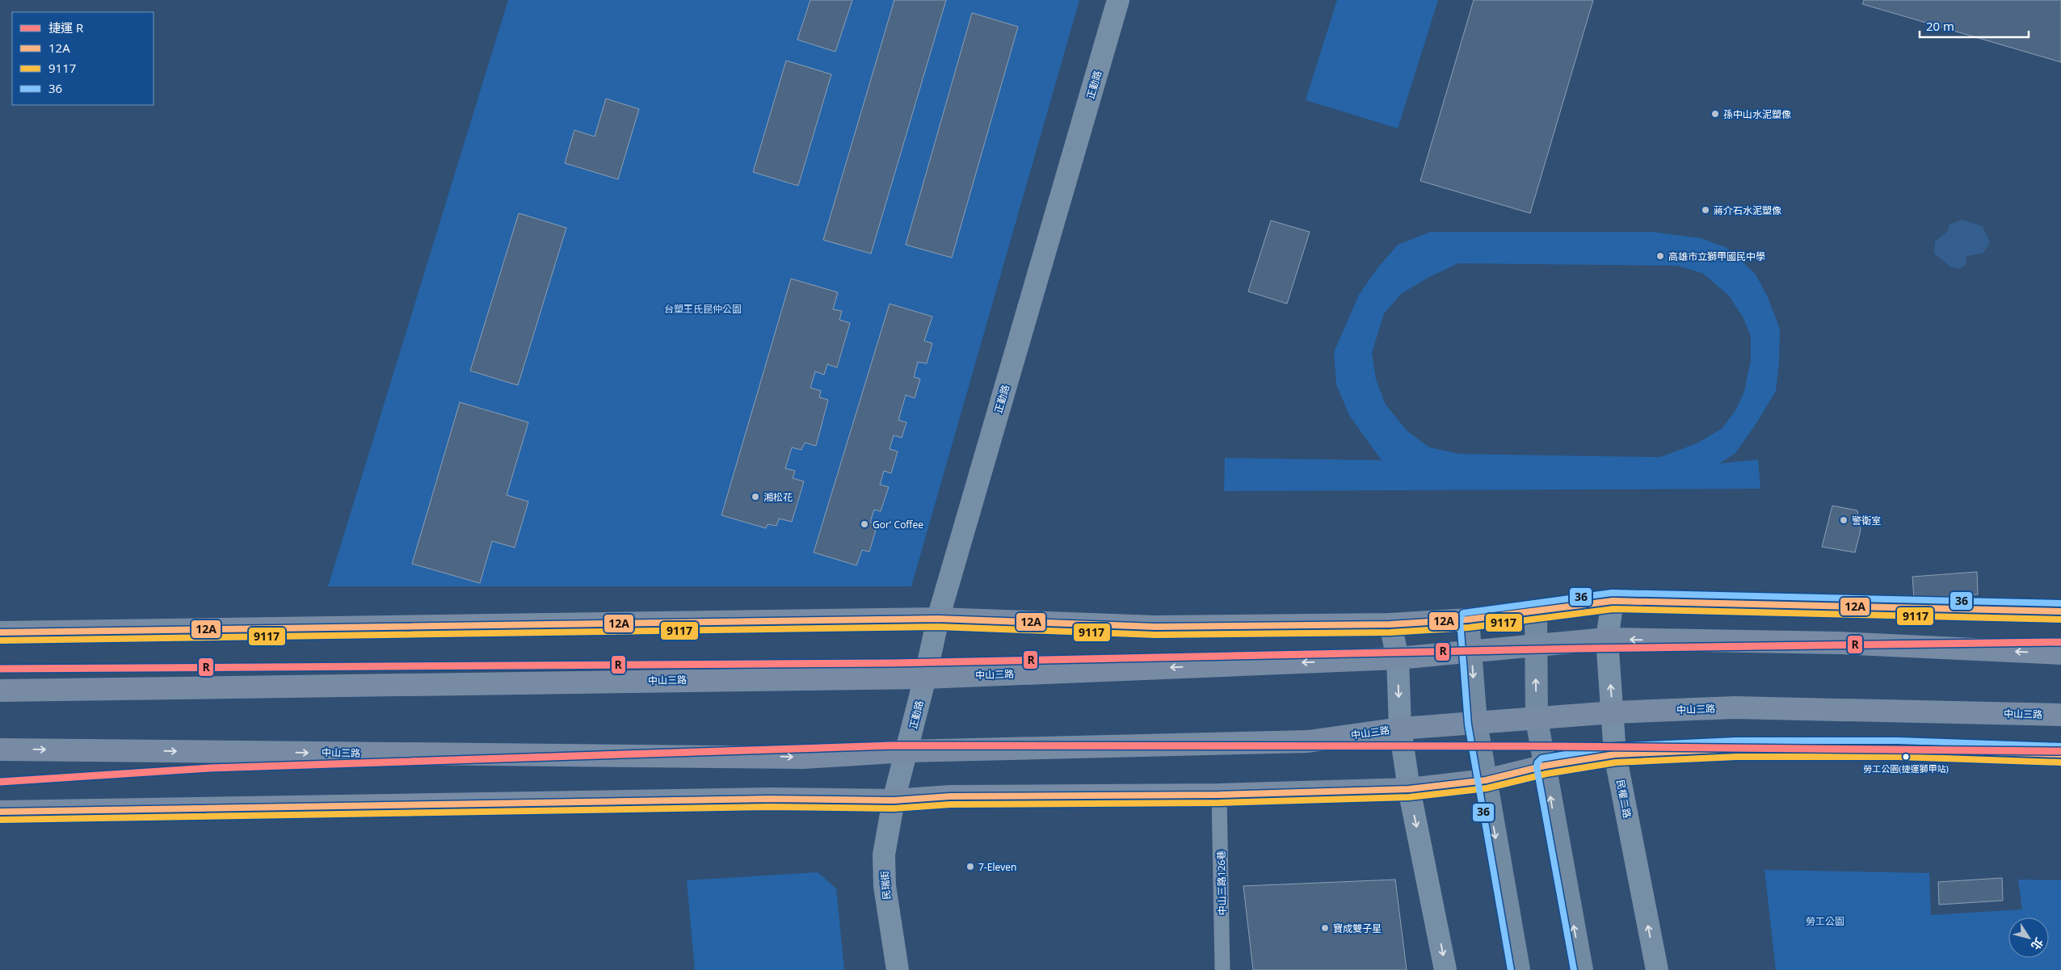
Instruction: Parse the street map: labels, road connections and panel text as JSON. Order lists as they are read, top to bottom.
{
  "streets": {
    "main road": ["中山三路"],
    "street": ["正勤路", "民權二路", "民瑞街"],
    "lane": ["中山三路126巷"]
  },
  "crossings": [
    ["正勤路", "中山三路"],
    ["正勤路", "民瑞街"],
    ["中山三路", "民權二路"]
  ],
  "one_way": ["民權二路"],
  "parks": ["台塑王氏昆仲公園", "勞工公園"],
  "places": [
    "孫中山水泥塑像",
    "蔣介石水泥塑像",
    "高雄市立獅甲國民中學",
    "湘松花",
    "警衛室",
    "Gor' Coffee",
    "勞工公園(捷運獅甲站)",
    "7-Eleven",
    "寶成雙子星"
  ],
  "lines": [
    "transit line 36",
    "transit line 12A",
    "transit line 9117",
    "metro line R"
  ],
  "legend": [
    "捷運 R",
    "12A",
    "9117",
    "36"
  ],
  "scale_bar": "20 m",
  "north": "bottom right"
}
